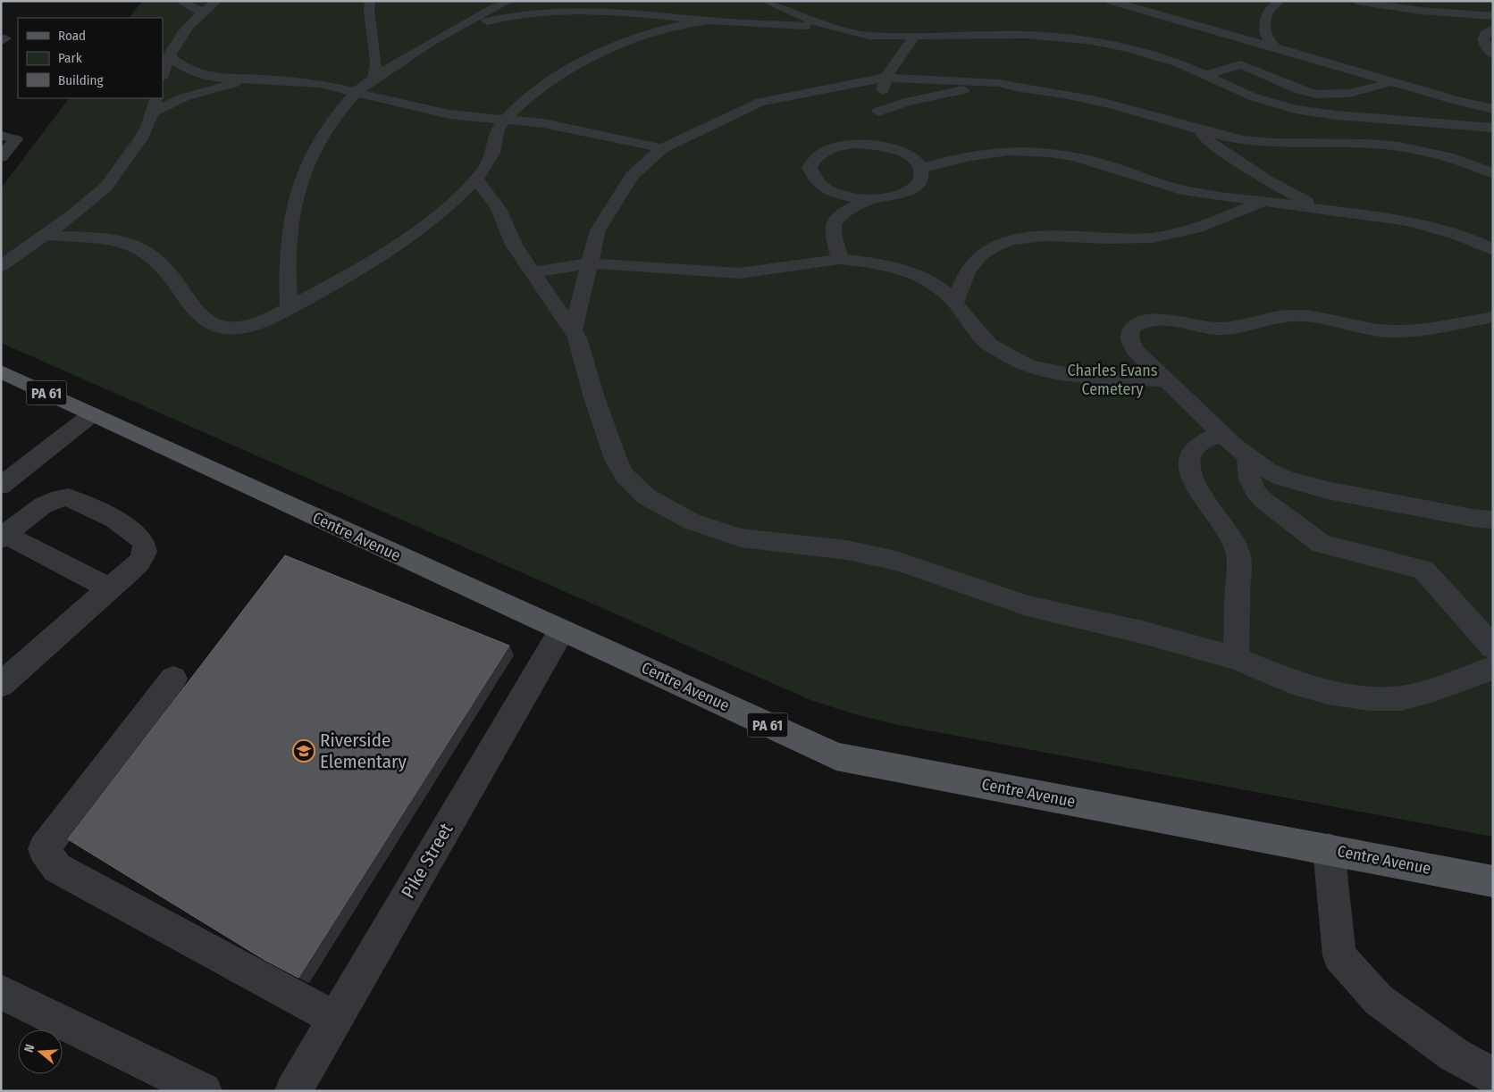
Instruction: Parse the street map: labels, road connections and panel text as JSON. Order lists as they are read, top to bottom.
{
  "streets": {
    "main road": ["PA 61", "Centre Avenue"],
    "street": ["Pike Street"]
  },
  "crossings": [
    ["Centre Avenue", "Pike Street"]
  ],
  "parks": ["Charles Evans Cemetery"],
  "places": {
    "school or university": ["Riverside Elementary"]
  },
  "legend": ["Road", "Park", "Building"],
  "north": "left"
}
